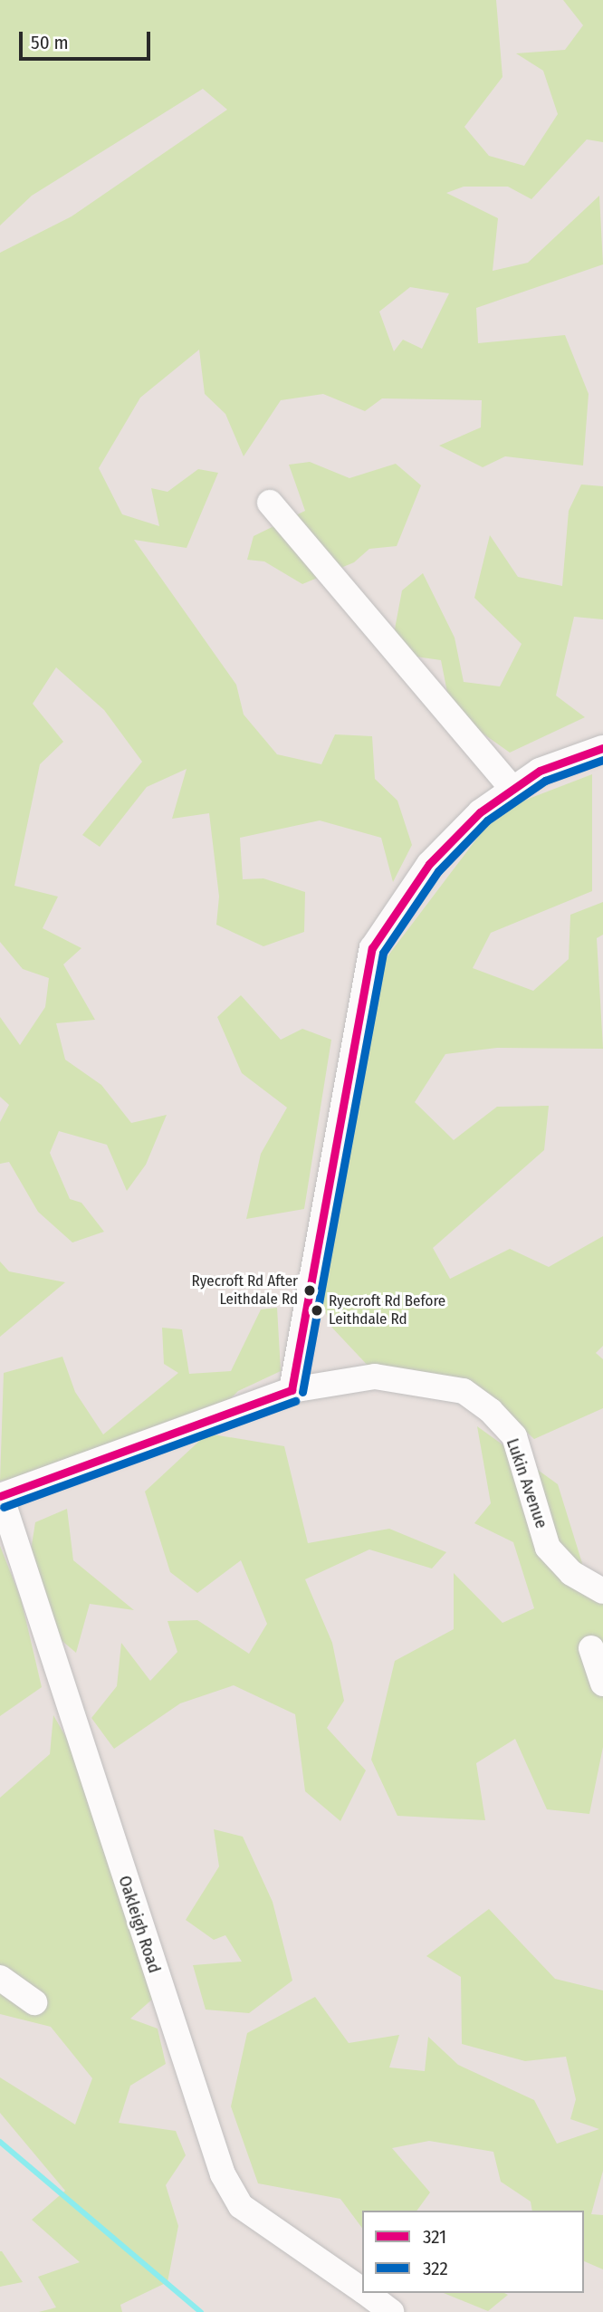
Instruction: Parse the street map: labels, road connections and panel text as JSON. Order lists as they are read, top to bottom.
{
  "streets": {
    "street": ["Lukin Avenue", "Oakleigh Road"]
  },
  "crossings": [
    ["Lukin Avenue", "Oakleigh Road"]
  ],
  "places": ["Ryecroft Rd After Leithdale Rd", "Ryecroft Rd Before Leithdale Rd"],
  "lines": ["transit line 321", "transit line 322"],
  "legend": ["321", "322"],
  "scale_bar": "50 m"
}
